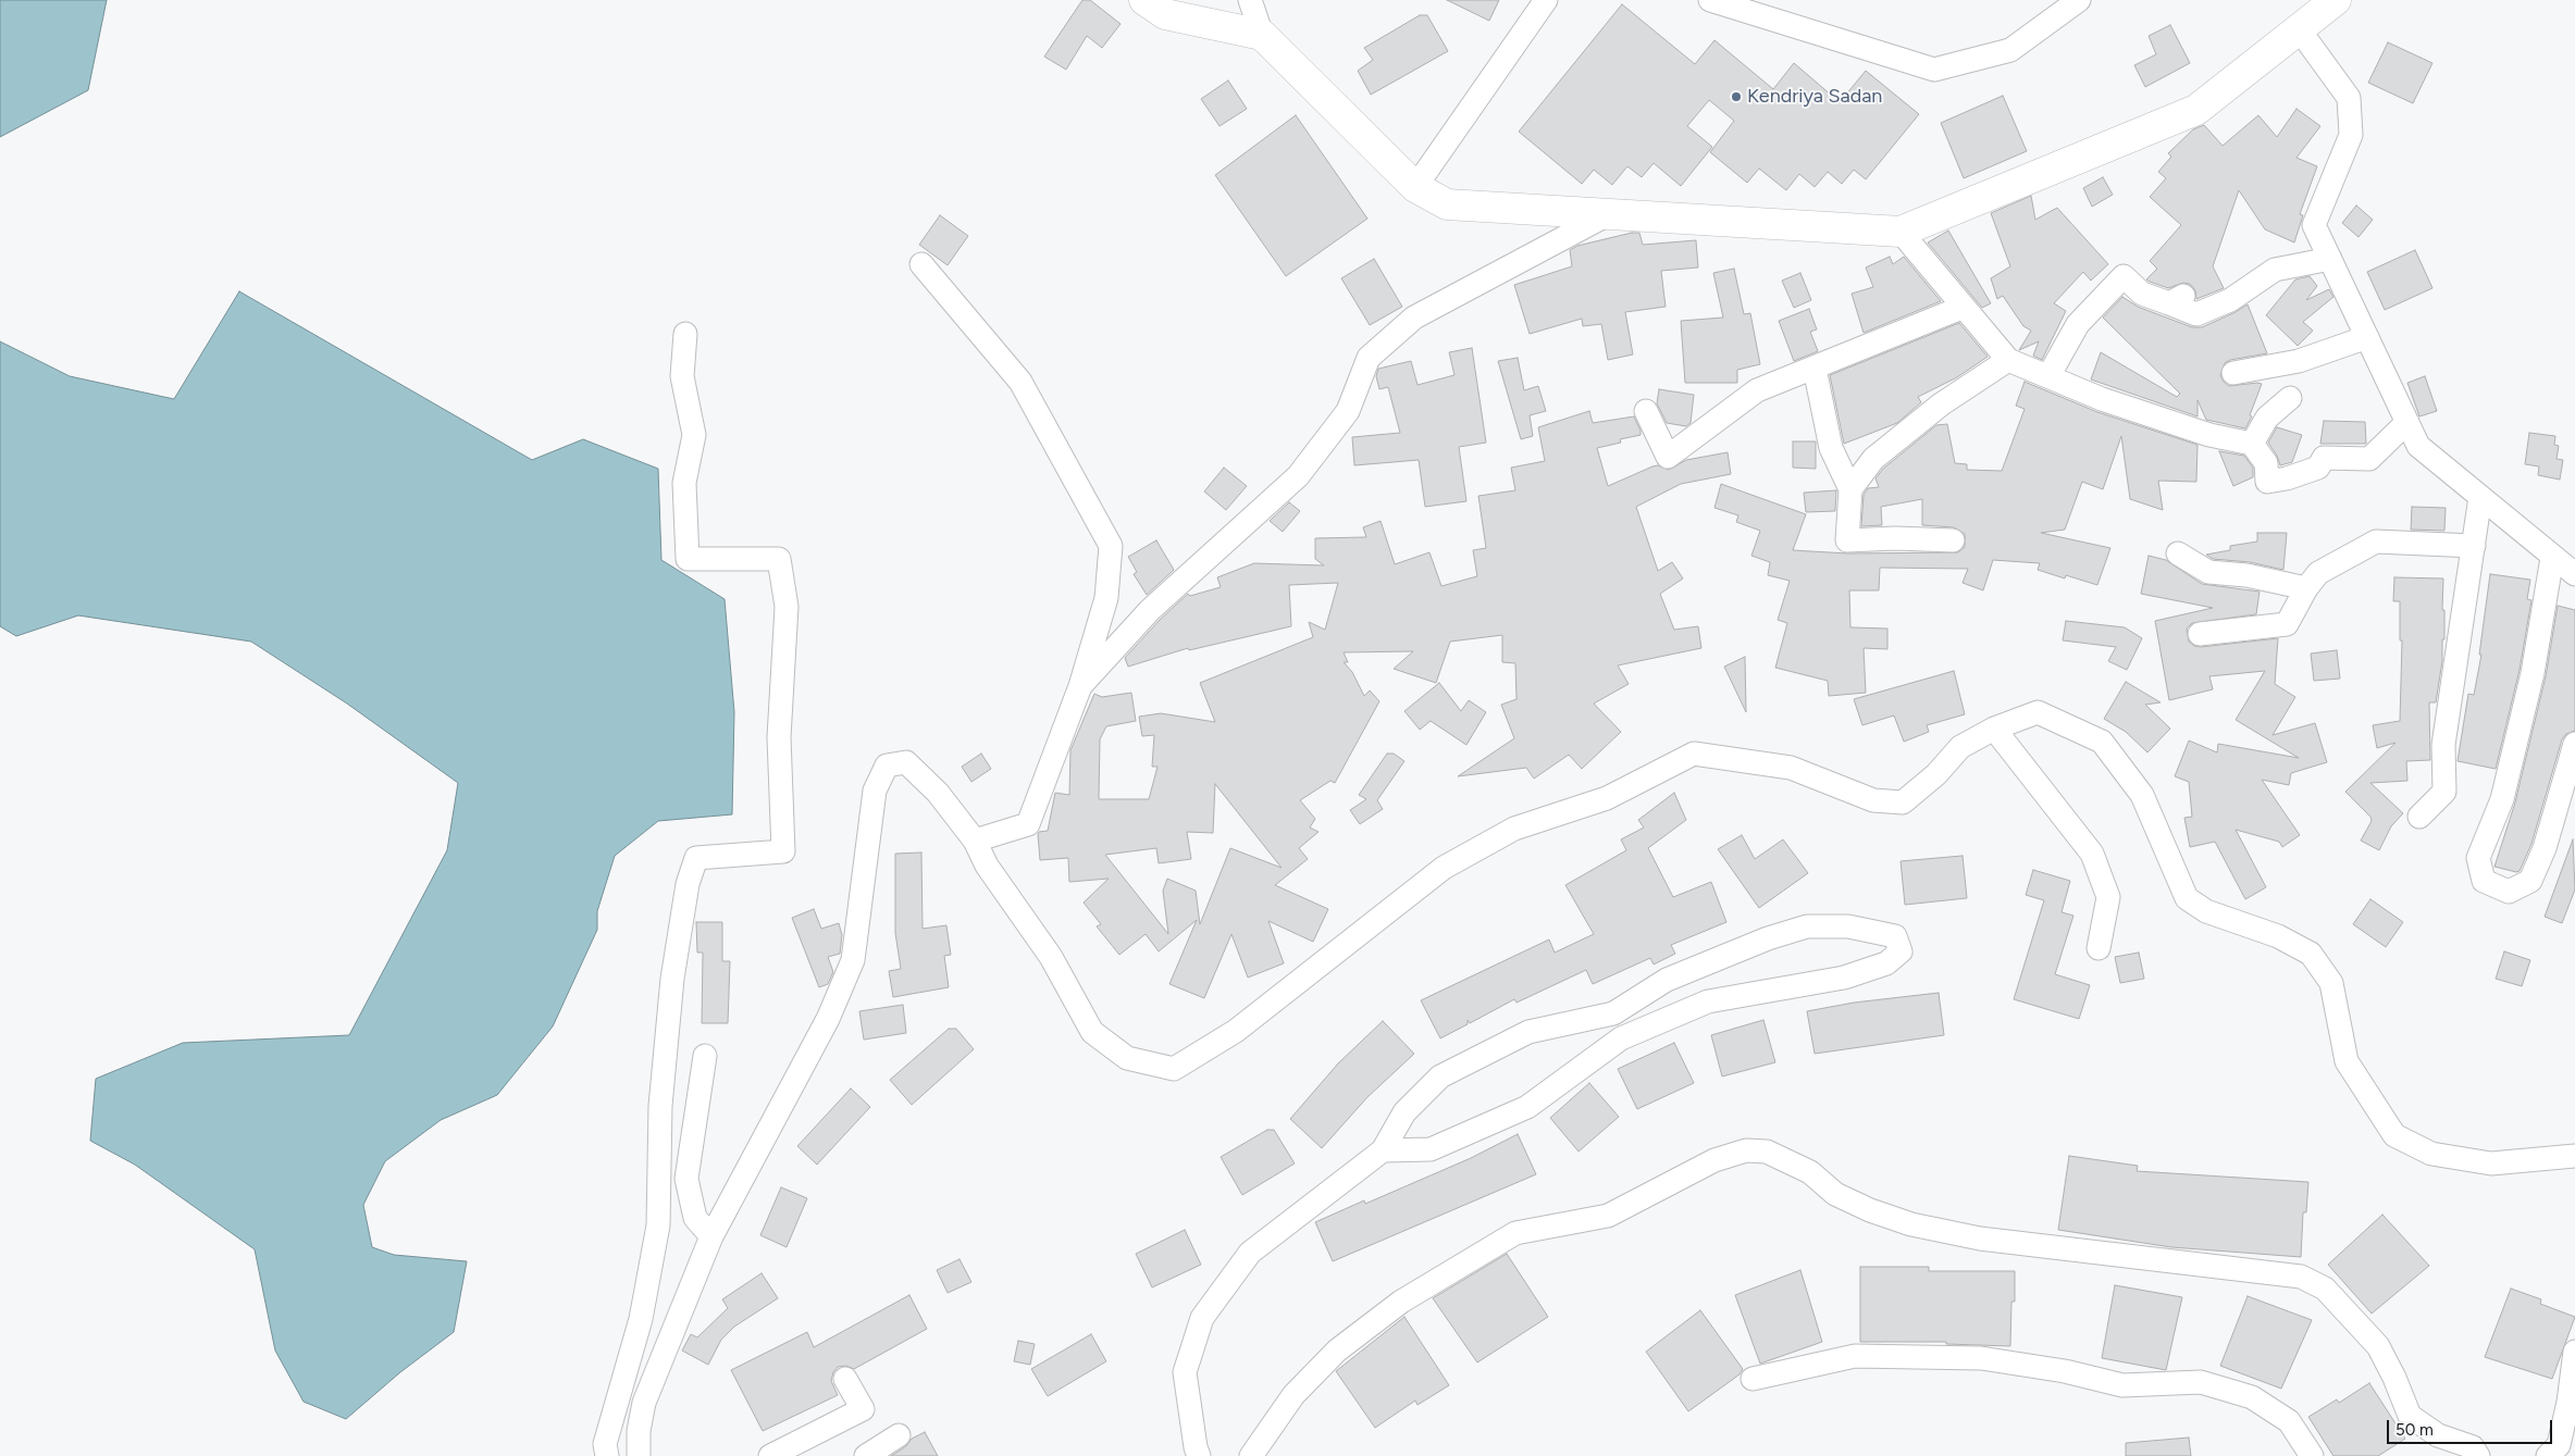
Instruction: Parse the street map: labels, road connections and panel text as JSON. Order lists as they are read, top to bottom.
{
  "places": ["Kendriya Sadan"],
  "scale_bar": "50 m"
}
